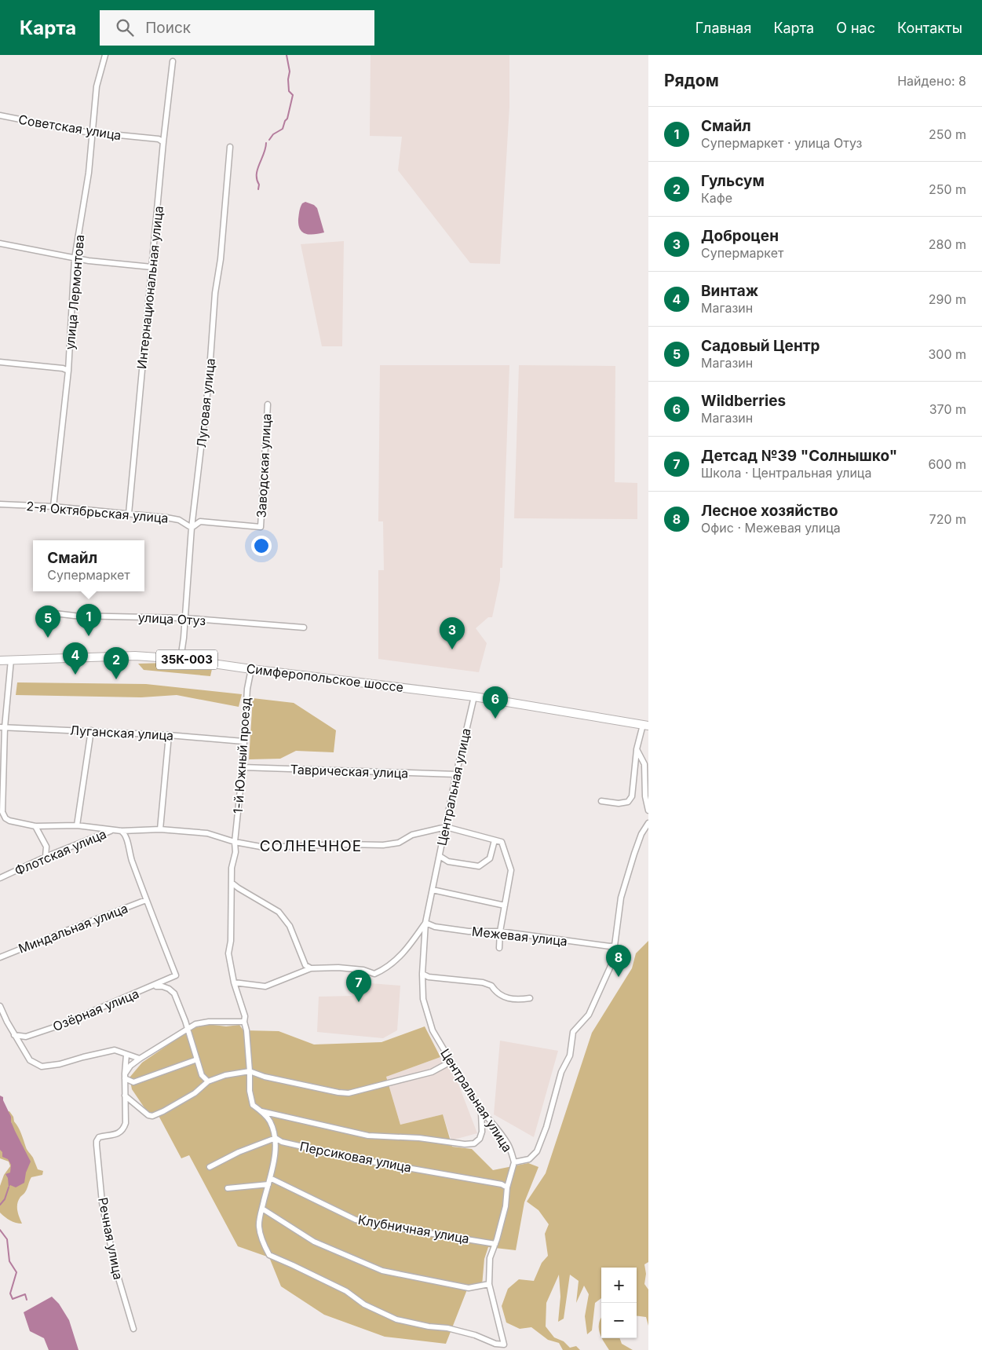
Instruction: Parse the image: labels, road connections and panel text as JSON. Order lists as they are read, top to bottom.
{
  "streets": {
    "main road": ["35К-003", "Симферопольское шоссе"],
    "street": [
      "Советская улица",
      "Интернациональная улица",
      "улица Лермонтова",
      "Луговая улица",
      "Заводская улица",
      "2-я Октябрьская улица",
      "улица Отуз",
      "Луганская улица",
      "1-й Южный проезд",
      "Таврическая улица",
      "Центральная улица",
      "Флотская улица",
      "Миндальная улица",
      "Межевая улица",
      "Озёрная улица",
      "Персиковая улица",
      "Клубничная улица",
      "Речная улица"
    ]
  },
  "crossings": [
    ["Советская улица", "Интернациональная улица"],
    ["Советская улица", "улица Лермонтова"],
    ["Интернациональная улица", "2-я Октябрьская улица"],
    ["улица Лермонтова", "2-я Октябрьская улица"],
    ["Луговая улица", "Заводская улица"],
    ["Луговая улица", "2-я Октябрьская улица"],
    ["Луговая улица", "улица Отуз"],
    ["Луговая улица", "Симферопольское шоссе"],
    ["Заводская улица", "2-я Октябрьская улица"],
    ["Симферопольское шоссе", "1-й Южный проезд"],
    ["Симферопольское шоссе", "Центральная улица"],
    ["Луганская улица", "1-й Южный проезд"],
    ["1-й Южный проезд", "Таврическая улица"],
    ["1-й Южный проезд", "Центральная улица"],
    ["1-й Южный проезд", "Персиковая улица"],
    ["Таврическая улица", "Центральная улица"],
    ["Центральная улица", "Межевая улица"],
    ["Миндальная улица", "Озёрная улица"]
  ],
  "districts": ["СОЛНЕЧНОЕ"],
  "page": {
    "header": "Карта",
    "search": "Поиск",
    "nav": [
      "Главная",
      "Карта",
      "О нас",
      "Контакты"
    ],
    "heading": ["Рядом", "Найдено: 8"],
    "list": [
      {
        "mark": "1",
        "name": "Смайл",
        "note": "Супермаркет · улица Отуз",
        "value": "250 m"
      },
      {
        "mark": "2",
        "name": "Гульсум",
        "note": "Кафе",
        "value": "250 m"
      },
      {
        "mark": "3",
        "name": "Доброцен",
        "note": "Супермаркет",
        "value": "280 m"
      },
      {
        "mark": "4",
        "name": "Винтаж",
        "note": "Магазин",
        "value": "290 m"
      },
      {
        "mark": "5",
        "name": "Садовый Центр",
        "note": "Магазин",
        "value": "300 m"
      },
      {
        "mark": "6",
        "name": "Wildberries",
        "note": "Магазин",
        "value": "370 m"
      },
      {
        "mark": "7",
        "name": "Детсад №39 \"Солнышко\"",
        "note": "Школа · Центральная улица",
        "value": "600 m"
      },
      {
        "mark": "8",
        "name": "Лесное хозяйство",
        "note": "Офис · Межевая улица",
        "value": "720 m"
      }
    ],
    "popup": ["Смайл", "Супермаркет"],
    "pins": [
      "1",
      "5",
      "3",
      "4",
      "2",
      "6",
      "8",
      "7"
    ],
    "map_buttons": ["+", "−"]
  }
}
